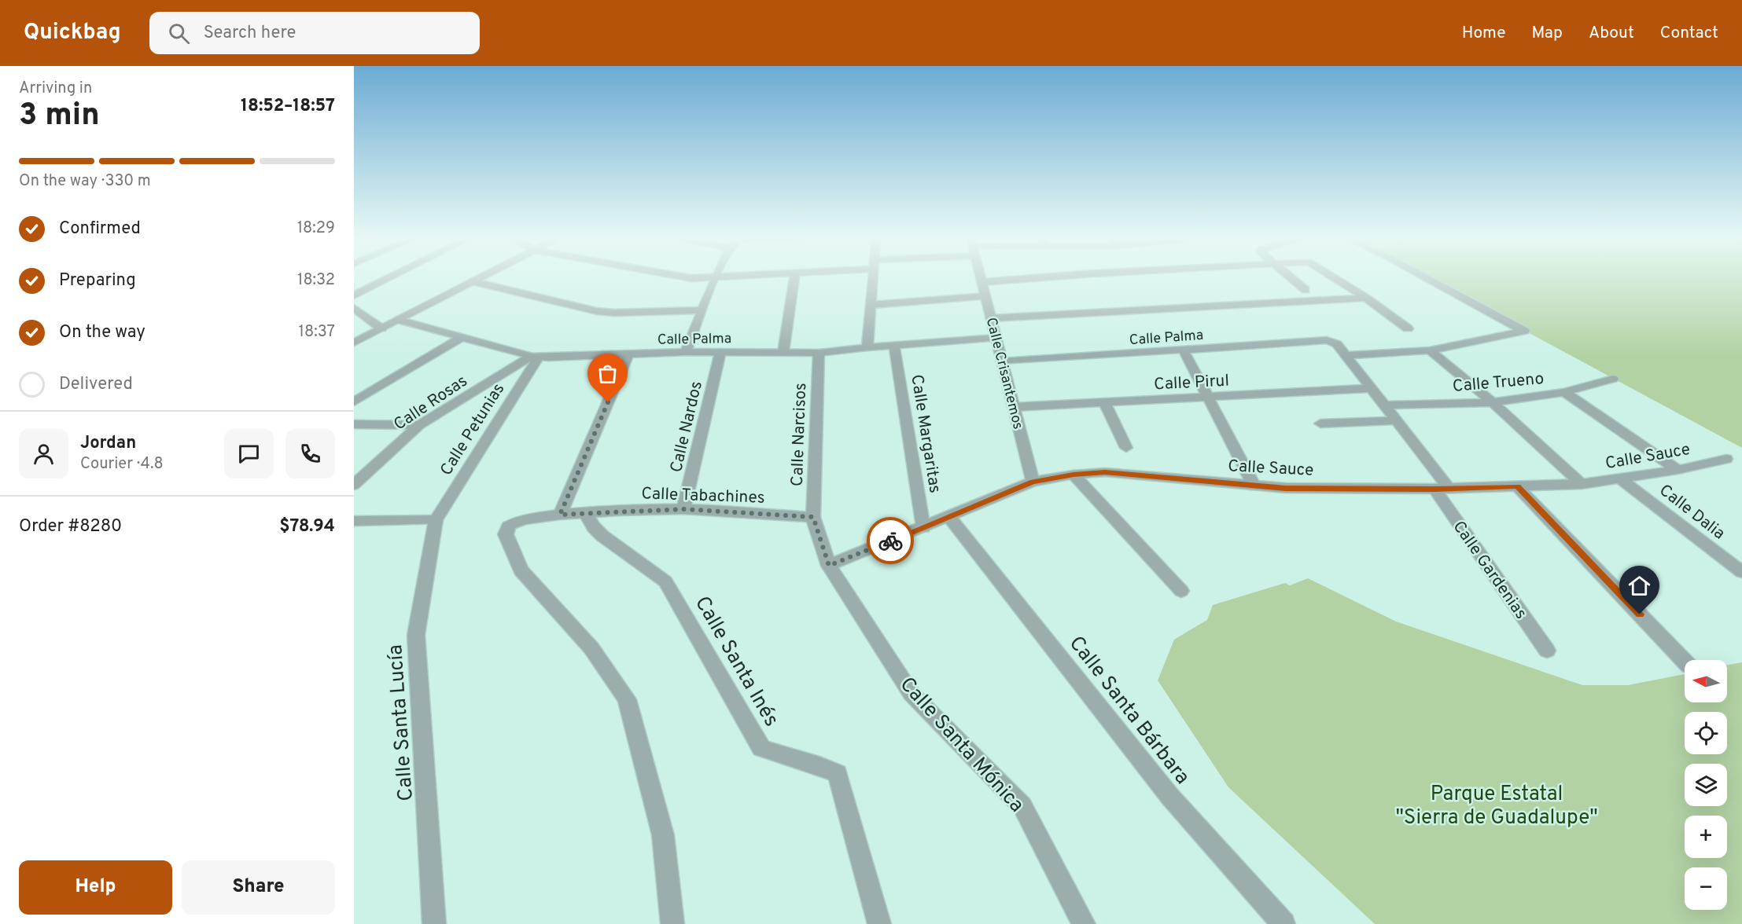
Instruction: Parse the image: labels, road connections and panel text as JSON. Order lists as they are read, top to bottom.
{
  "streets": {
    "street": [
      "Calle Palma",
      "Calle Crisantemos",
      "Calle Pirul",
      "Calle Trueno",
      "Calle Rosas",
      "Calle Nardos",
      "Calle Petunias",
      "Calle Margaritas",
      "Calle Narcisos",
      "Calle Sauce",
      "Calle Tabachines",
      "Calle Dalia",
      "Calle Gardenias",
      "Calle Santa Inés",
      "Calle Santa Bárbara",
      "Calle Santa Lucía",
      "Calle Santa Mónica"
    ]
  },
  "crossings": [
    ["Calle Palma", "Calle Crisantemos"],
    ["Calle Palma", "Calle Rosas"],
    ["Calle Palma", "Calle Nardos"],
    ["Calle Palma", "Calle Petunias"],
    ["Calle Palma", "Calle Margaritas"],
    ["Calle Palma", "Calle Narcisos"],
    ["Calle Palma", "Calle Gardenias"],
    ["Calle Crisantemos", "Calle Pirul"],
    ["Calle Crisantemos", "Calle Sauce"],
    ["Calle Pirul", "Calle Gardenias"],
    ["Calle Trueno", "Calle Gardenias"],
    ["Calle Rosas", "Calle Petunias"],
    ["Calle Nardos", "Calle Tabachines"],
    ["Calle Petunias", "Calle Santa Lucía"],
    ["Calle Margaritas", "Calle Sauce"],
    ["Calle Narcisos", "Calle Tabachines"],
    ["Calle Narcisos", "Calle Santa Mónica"],
    ["Calle Sauce", "Calle Dalia"],
    ["Calle Sauce", "Calle Gardenias"],
    ["Calle Sauce", "Calle Santa Bárbara"],
    ["Calle Sauce", "Calle Santa Mónica"],
    ["Calle Tabachines", "Calle Santa Inés"],
    ["Calle Tabachines", "Calle Santa Mónica"]
  ],
  "parks": ["Parque Estatal \"Sierra de Guadalupe\""],
  "north": "left",
  "page": {
    "header": "Quickbag",
    "search": "Search here",
    "nav": [
      "Home",
      "Map",
      "About",
      "Contact"
    ],
    "heading": ["3 min", "Arriving in", "18:52–18:57"],
    "panel": [
      "Jordan",
      "Courier · 4.8",
      "Order #8280",
      "$78.94"
    ],
    "bar": "On the way · 330 m",
    "list": [
      ["Confirmed", "18:29"],
      ["Preparing", "18:32"],
      ["On the way", "18:37"],
      "Delivered"
    ],
    "map_buttons": ["+", "−"],
    "buttons": ["Help", "Share"]
  }
}
